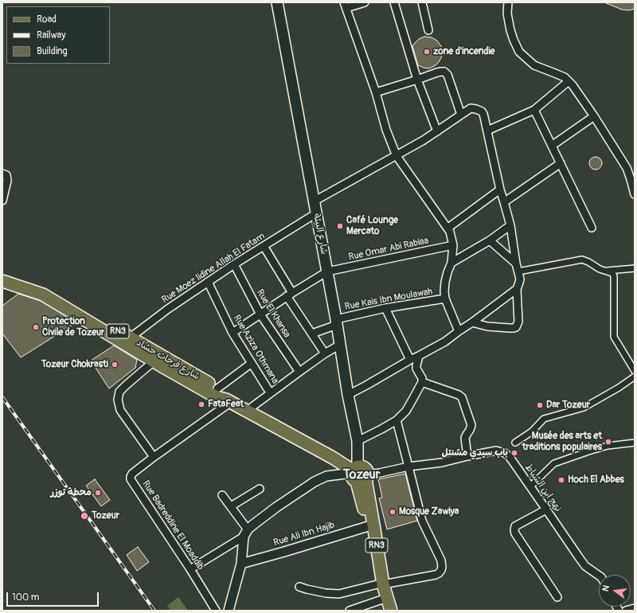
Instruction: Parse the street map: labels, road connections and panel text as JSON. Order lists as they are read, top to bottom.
{
  "streets": {
    "main road": ["شارع البيئة", "RN3", "شارع فرحات حشاد"],
    "street": [
      "Rue Omar Abi Rabiaa",
      "Rue Moez lidine Allah El Fatam",
      "Rue Kais Ibn Moulawah",
      "Rue El Khansa",
      "Rue Aziza Othmana",
      "نهج ابن الشباط",
      "Rue Badreddine El Moaddib",
      "Rue Ali Ibn Hajib"
    ]
  },
  "crossings": [
    ["شارع البيئة", "Rue Omar Abi Rabiaa"],
    ["شارع البيئة", "Rue Moez lidine Allah El Fatam"],
    ["شارع البيئة", "Rue Kais Ibn Moulawah"],
    ["شارع البيئة", "RN3"],
    ["شارع البيئة", "شارع فرحات حشاد"],
    ["شارع البيئة", "نهج ابن الشباط"],
    ["Rue Moez lidine Allah El Fatam", "Rue El Khansa"],
    ["Rue Moez lidine Allah El Fatam", "Rue Aziza Othmana"],
    ["Rue Moez lidine Allah El Fatam", "شارع فرحات حشاد"],
    ["RN3", "شارع فرحات حشاد"],
    ["RN3", "نهج ابن الشباط"],
    ["RN3", "Rue Ali Ibn Hajib"],
    ["شارع فرحات حشاد", "نهج ابن الشباط"],
    ["شارع فرحات حشاد", "Rue Badreddine El Moaddib"]
  ],
  "districts": ["Tozeur"],
  "places": [
    "zone d'incendie",
    "Café Lounge Mercato",
    "Protection Civile de Tozeur",
    "Tozeur Chokrasti",
    "FataFeat",
    "Dar Tozeur",
    "Musée des arts et traditions populaires",
    "باب سيدي مشنتل",
    "Hoch El Abbes",
    "محطة توزر",
    "Mosque Zawiya",
    "Tozeur"
  ],
  "legend": ["Road", "Railway", "Building"],
  "scale_bar": "100 m",
  "north": "left"
}
